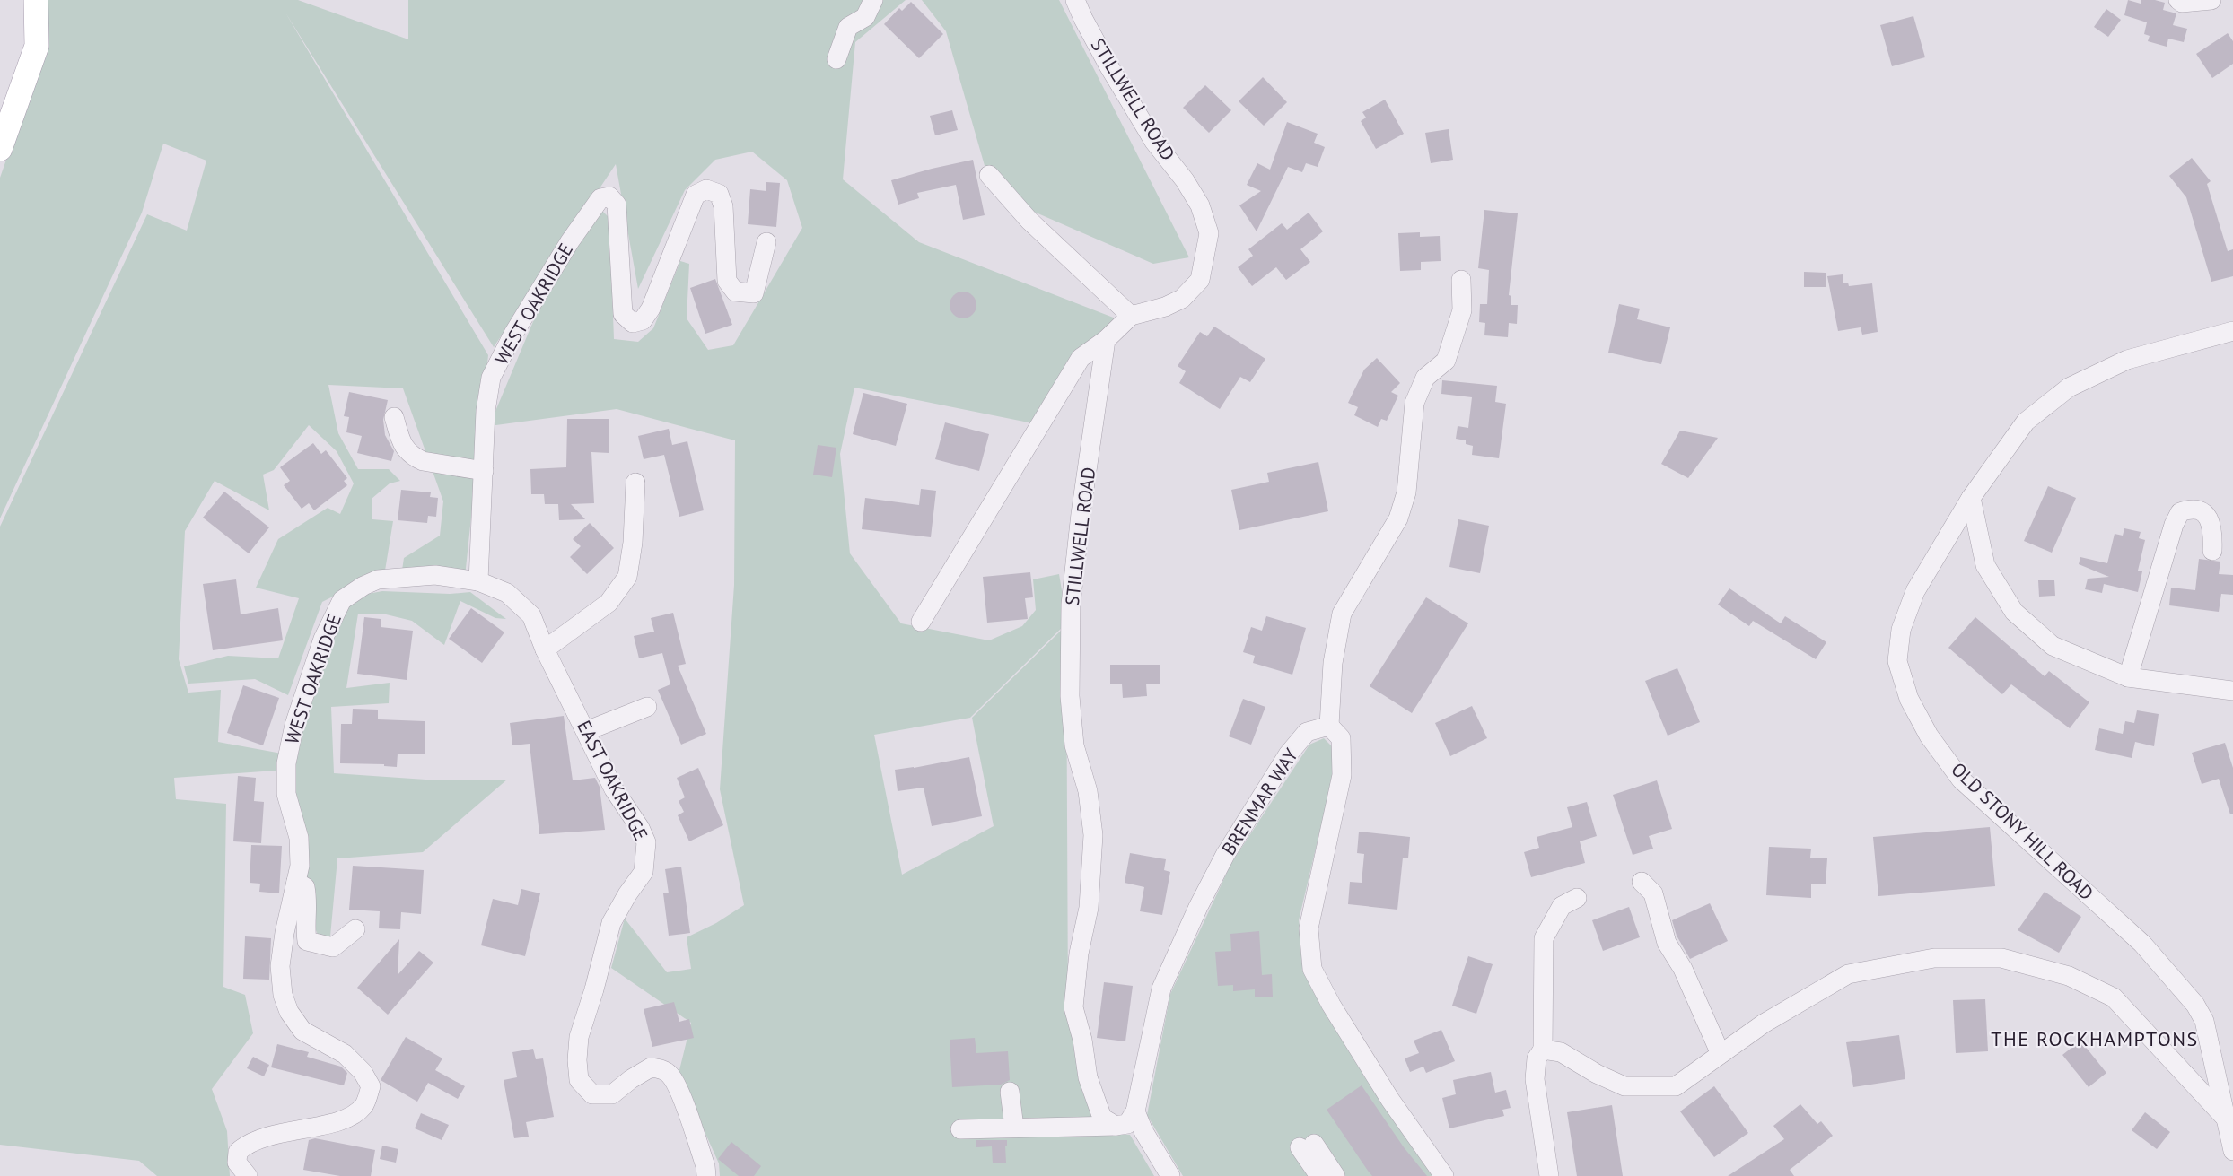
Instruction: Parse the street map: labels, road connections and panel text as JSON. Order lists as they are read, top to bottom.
{
  "streets": {
    "street": [
      "STILLWELL ROAD",
      "WEST OAKRIDGE",
      "EAST OAKRIDGE",
      "BRENMAR WAY",
      "OLD STONY HILL ROAD"
    ]
  },
  "crossings": [
    ["WEST OAKRIDGE", "EAST OAKRIDGE"]
  ],
  "districts": ["THE ROCKHAMPTONS"]
}
